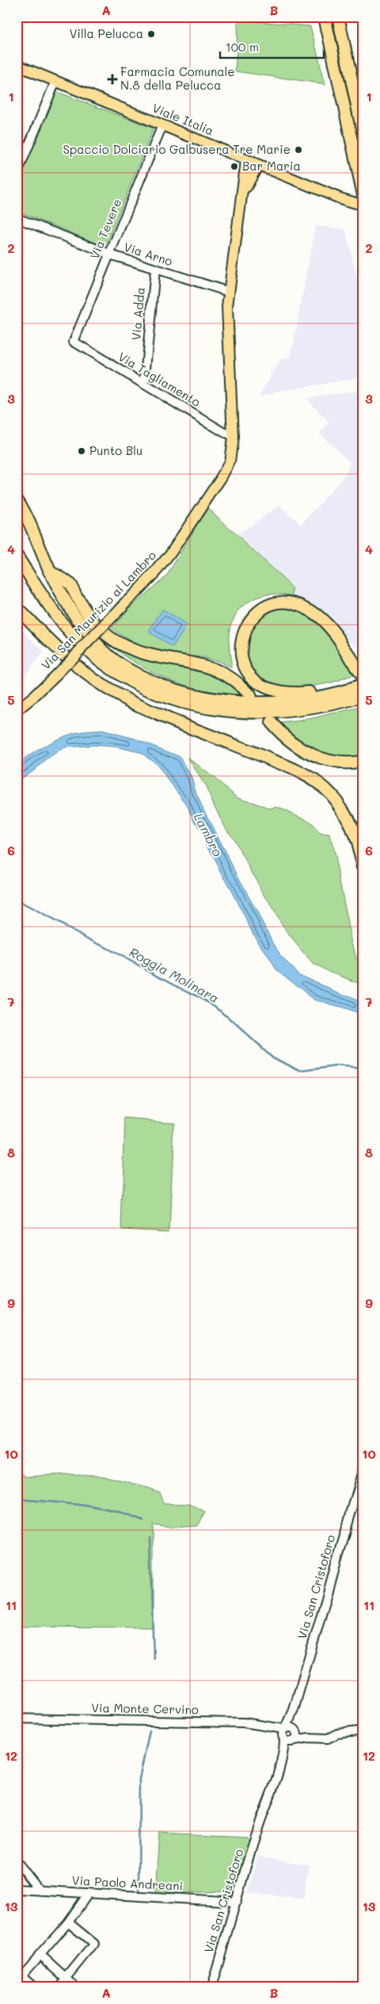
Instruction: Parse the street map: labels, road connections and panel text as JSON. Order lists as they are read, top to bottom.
{
  "streets": {
    "main road": ["Viale Italia", "Via San Maurizio al Lambro"],
    "street": [
      "Via Tevere",
      "Via Arno",
      "Via Adda",
      "Via Tagliamento",
      "Via San Cristoforo",
      "Via Monte Cervino",
      "Via Paolo Andreani"
    ]
  },
  "crossings": [
    ["Viale Italia", "Via Tevere"],
    ["Via Tevere", "Via Arno"],
    ["Via Tevere", "Via Tagliamento"],
    ["Via Arno", "Via Adda"],
    ["Via Arno", "Via San Maurizio al Lambro"],
    ["Via Adda", "Via Tagliamento"],
    ["Via Tagliamento", "Via San Maurizio al Lambro"],
    ["Via San Cristoforo", "Via Monte Cervino"],
    ["Via San Cristoforo", "Via Paolo Andreani"]
  ],
  "water": ["Lambro", "Roggia Molinara"],
  "places": {
    "other": [
      "Villa Pelucca",
      "Spaccio Dolciario Galbusera Tre Marie",
      "Bar Maria",
      "Punto Blu"
    ],
    "health": ["Farmacia Comunale N.8 della Pelucca"]
  },
  "scale_bar": "100 m",
  "grid": {
    "columns": ["A", "B"],
    "rows": [
      "1",
      "2",
      "3",
      "4",
      "5",
      "6",
      "7",
      "8",
      "9",
      "10",
      "11",
      "12",
      "13"
    ]
  }
}
